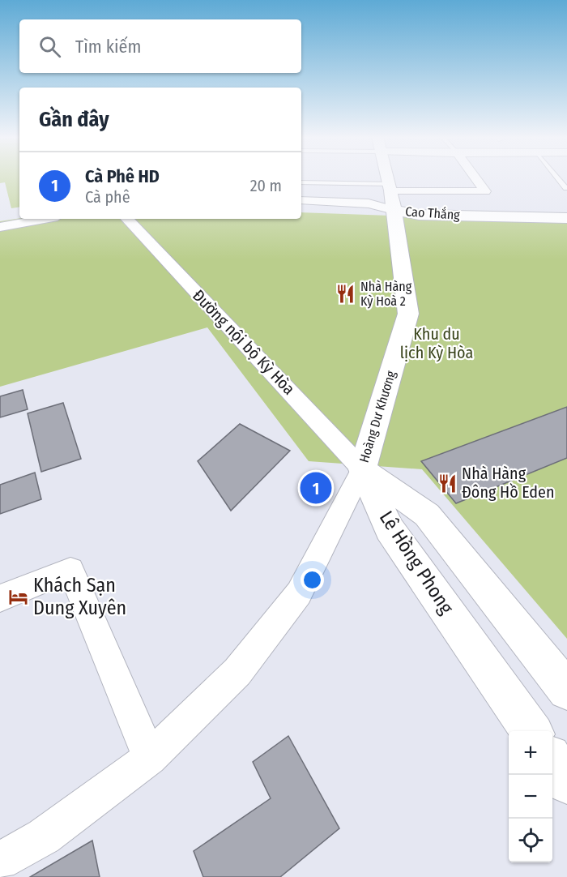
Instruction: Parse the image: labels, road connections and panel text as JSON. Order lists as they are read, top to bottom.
{
  "streets": {
    "street": [
      "Cao Thắng",
      "Đường nội bộ Kỳ Hòa",
      "Hoàng Dư Khương",
      "Lê Hồng Phong"
    ]
  },
  "crossings": [
    ["Cao Thắng", "Hoàng Dư Khương"],
    ["Đường nội bộ Kỳ Hòa", "Hoàng Dư Khương"],
    ["Đường nội bộ Kỳ Hòa", "Lê Hồng Phong"],
    ["Hoàng Dư Khương", "Lê Hồng Phong"]
  ],
  "parks": ["Khu du lịch Kỳ Hòa"],
  "places": {
    "restaurant": ["Nhà Hàng Kỳ Hoà 2", "Nhà Hàng Đông Hồ Eden"],
    "hotel": ["Khách Sạn Dung Xuyên"]
  },
  "page": {
    "search": "Tìm kiếm",
    "heading": "Gần đây",
    "list": [
      {
        "mark": "1",
        "name": "Cà Phê HD",
        "note": "Cà phê",
        "value": "20 m"
      }
    ],
    "pins": "1",
    "map_buttons": ["+", "−"]
  }
}
